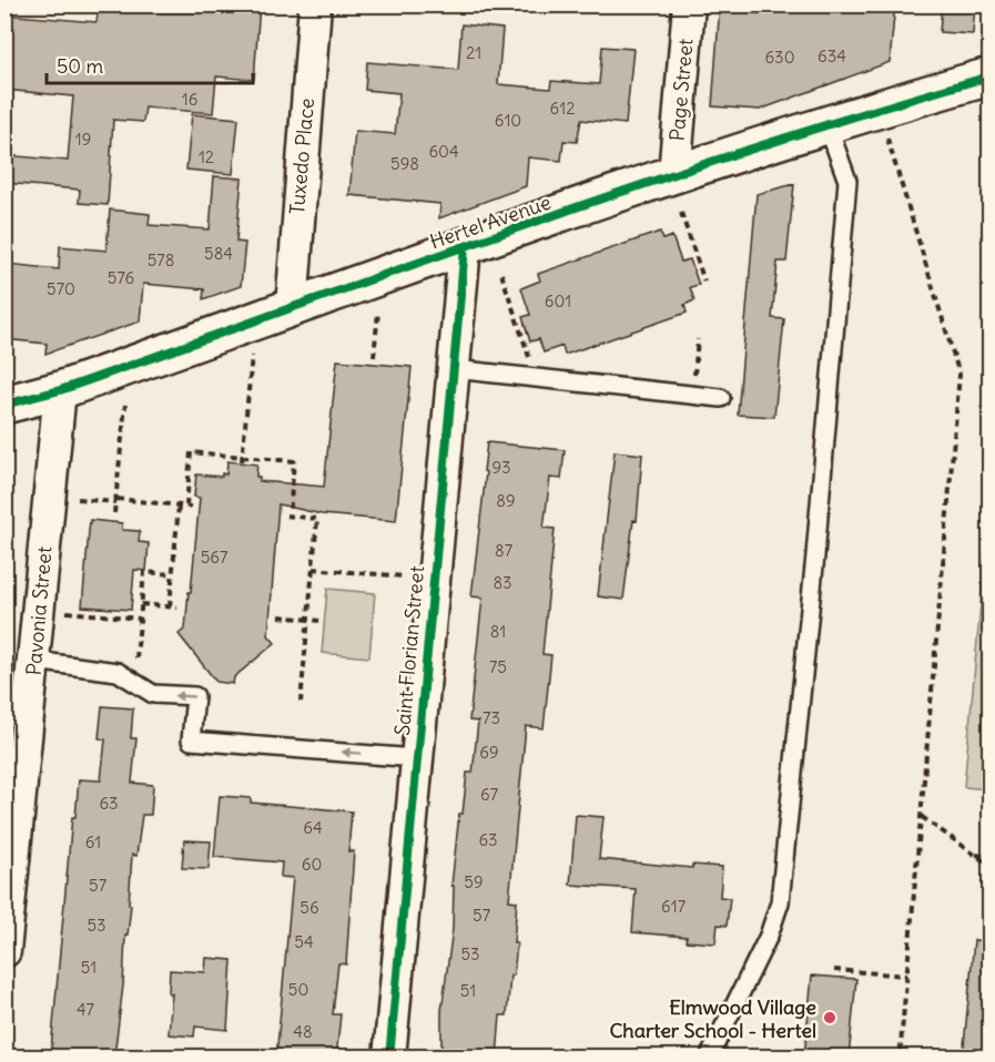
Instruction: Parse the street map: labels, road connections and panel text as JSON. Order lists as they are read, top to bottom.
{
  "streets": {
    "street": [
      "Page Street",
      "Tuxedo Place",
      "Hertel Avenue",
      "Pavonia Street",
      "Saint Florian Street"
    ]
  },
  "crossings": [
    ["Page Street", "Hertel Avenue"],
    ["Tuxedo Place", "Hertel Avenue"],
    ["Hertel Avenue", "Pavonia Street"],
    ["Hertel Avenue", "Saint Florian Street"]
  ],
  "places": ["Elmwood Village Charter School - Hertel"],
  "house_numbers": [
    "21",
    "634",
    "630",
    "16",
    "612",
    "610",
    "19",
    "604",
    "12",
    "598",
    "584",
    "578",
    "576",
    "570",
    "601",
    "93",
    "89",
    "87",
    "567",
    "83",
    "81",
    "75",
    "73",
    "69",
    "67",
    "63",
    "64",
    "63",
    "61",
    "60",
    "59",
    "57",
    "617",
    "56",
    "57",
    "53",
    "54",
    "53",
    "51",
    "50",
    "51",
    "47",
    "48"
  ],
  "scale_bar": "50 m"
}
